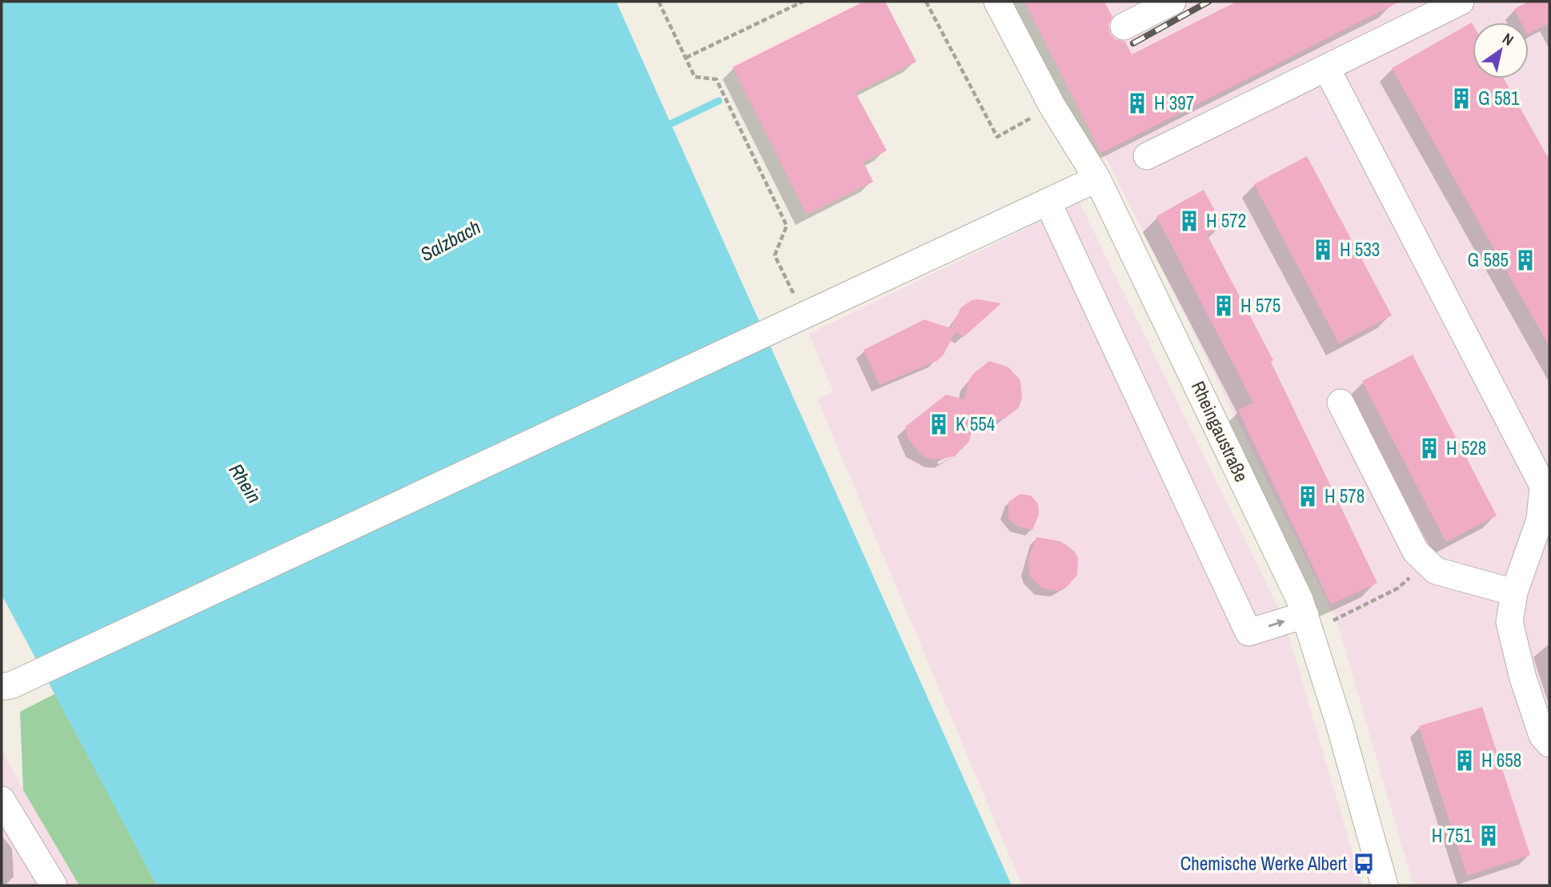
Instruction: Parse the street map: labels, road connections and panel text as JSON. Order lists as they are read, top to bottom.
{
  "streets": {
    "street": ["Rheingaustraße"]
  },
  "water": ["Salzbach", "Rhein"],
  "places": {
    "building": [
      "G 581",
      "H 397",
      "H 572",
      "H 533",
      "G 585",
      "H 575",
      "K 554",
      "H 528",
      "H 578",
      "H 658",
      "H 751"
    ],
    "bus stop": ["Chemische Werke Albert"]
  },
  "north": "top right"
}
